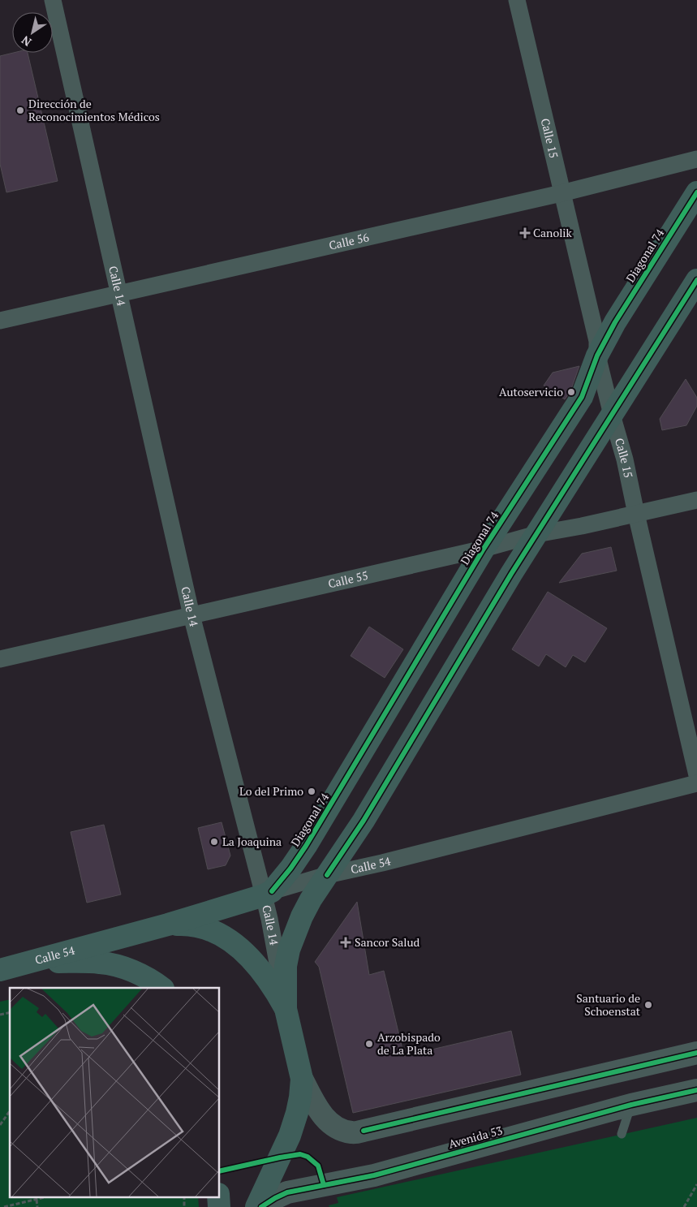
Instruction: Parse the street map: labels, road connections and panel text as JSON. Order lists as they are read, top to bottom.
{
  "streets": {
    "main road": ["Diagonal 74", "Calle 14", "Calle 54"],
    "street": [
      "Calle 15",
      "Calle 56",
      "Calle 55",
      "Avenida 53"
    ]
  },
  "crossings": [
    ["Calle 15", "Calle 56"],
    ["Calle 15", "Diagonal 74"],
    ["Calle 15", "Calle 55"],
    ["Calle 56", "Calle 14"],
    ["Diagonal 74", "Calle 14"],
    ["Diagonal 74", "Calle 55"],
    ["Diagonal 74", "Calle 54"],
    ["Calle 14", "Calle 55"],
    ["Calle 14", "Calle 54"]
  ],
  "places": {
    "other": [
      "Dirección de Reconocimientos Médicos",
      "Autoservicio",
      "Lo del Primo",
      "La Joaquina",
      "Santuario de Schoenstat",
      "Arzobispado de La Plata"
    ],
    "health": ["Canolik", "Sancor Salud"]
  },
  "north": "bottom left"
}
